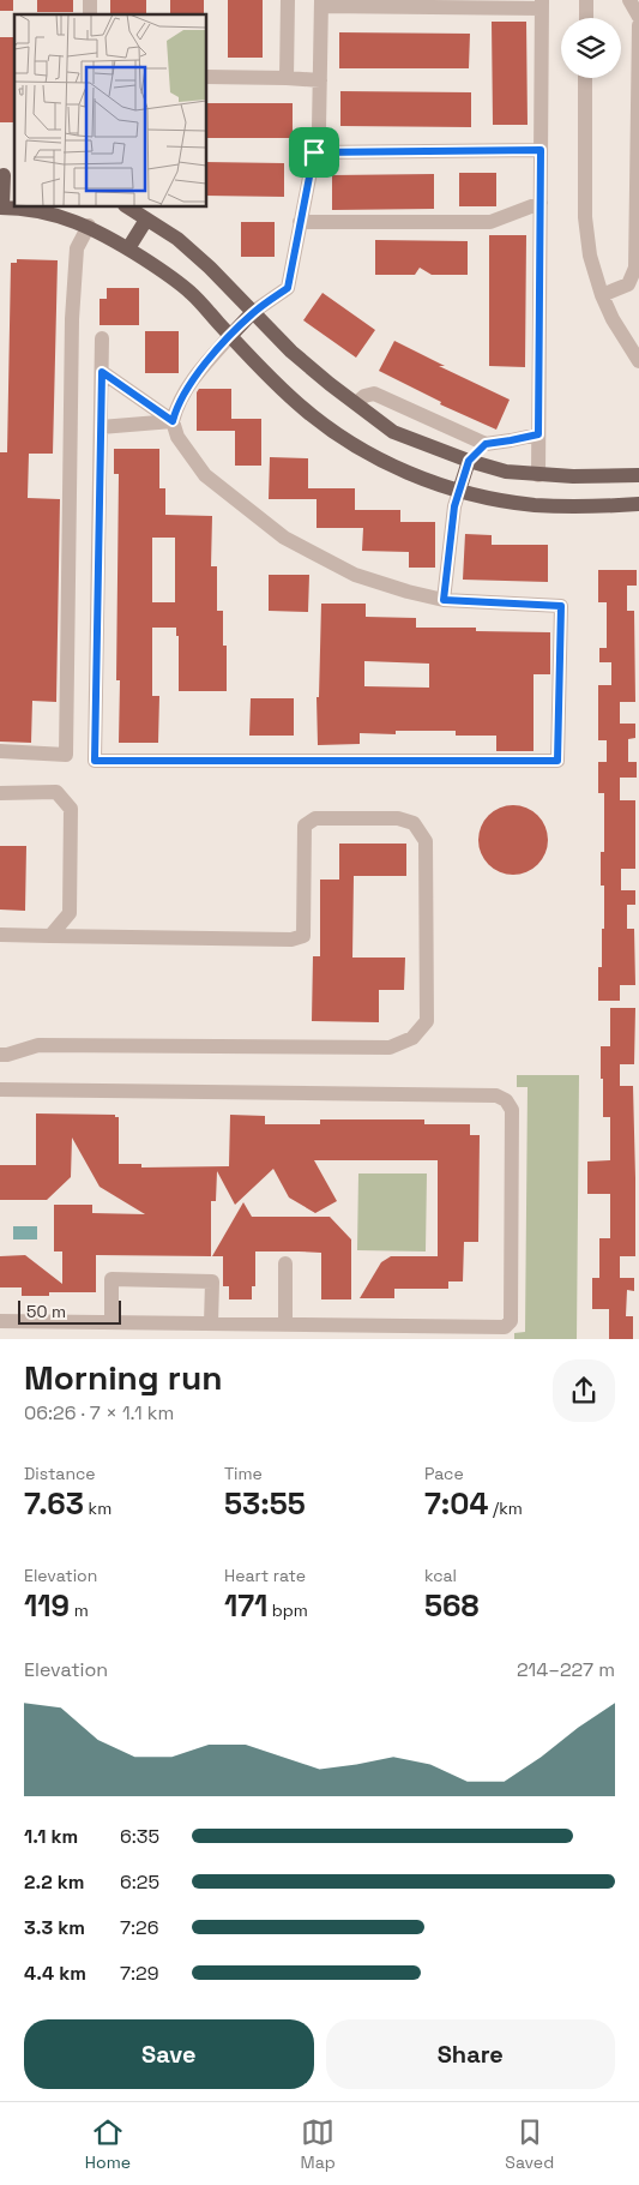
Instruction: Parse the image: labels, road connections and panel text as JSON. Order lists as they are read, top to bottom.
{
  "scale_bar": "50 m",
  "page": {
    "scale": "50 m",
    "heading": ["Morning run", "06:26 · 7 × 1.1 km"],
    "stats": [
      ["Distance", "7.63 km"],
      ["Time", "53:55"],
      ["Pace", "7:04 /km"],
      ["Elevation", "119 m"],
      ["Heart rate", "171 bpm"],
      ["kcal", "568"]
    ],
    "chart": ["Elevation", "214–227 m"],
    "list": [
      {
        "name": "1.1 km",
        "note": "6:35"
      },
      {
        "name": "2.2 km",
        "note": "6:25"
      },
      {
        "name": "3.3 km",
        "note": "7:26"
      },
      {
        "name": "4.4 km",
        "note": "7:29"
      }
    ],
    "buttons": ["Save", "Share"],
    "tabs": ["Home", "Map", "Saved"]
  }
}
